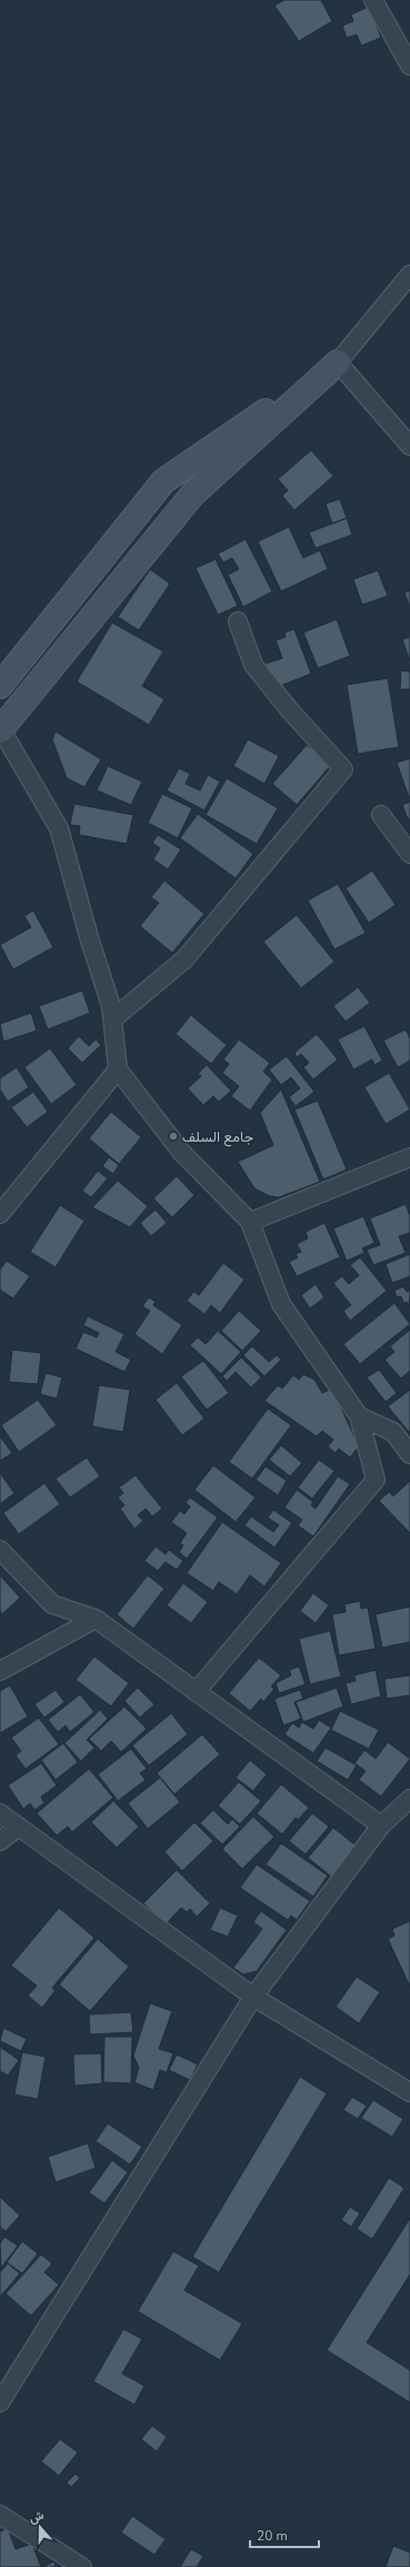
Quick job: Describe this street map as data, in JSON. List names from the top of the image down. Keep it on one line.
{"places":["جامع السلف"],"scale_bar":"20 m","north":"top"}
